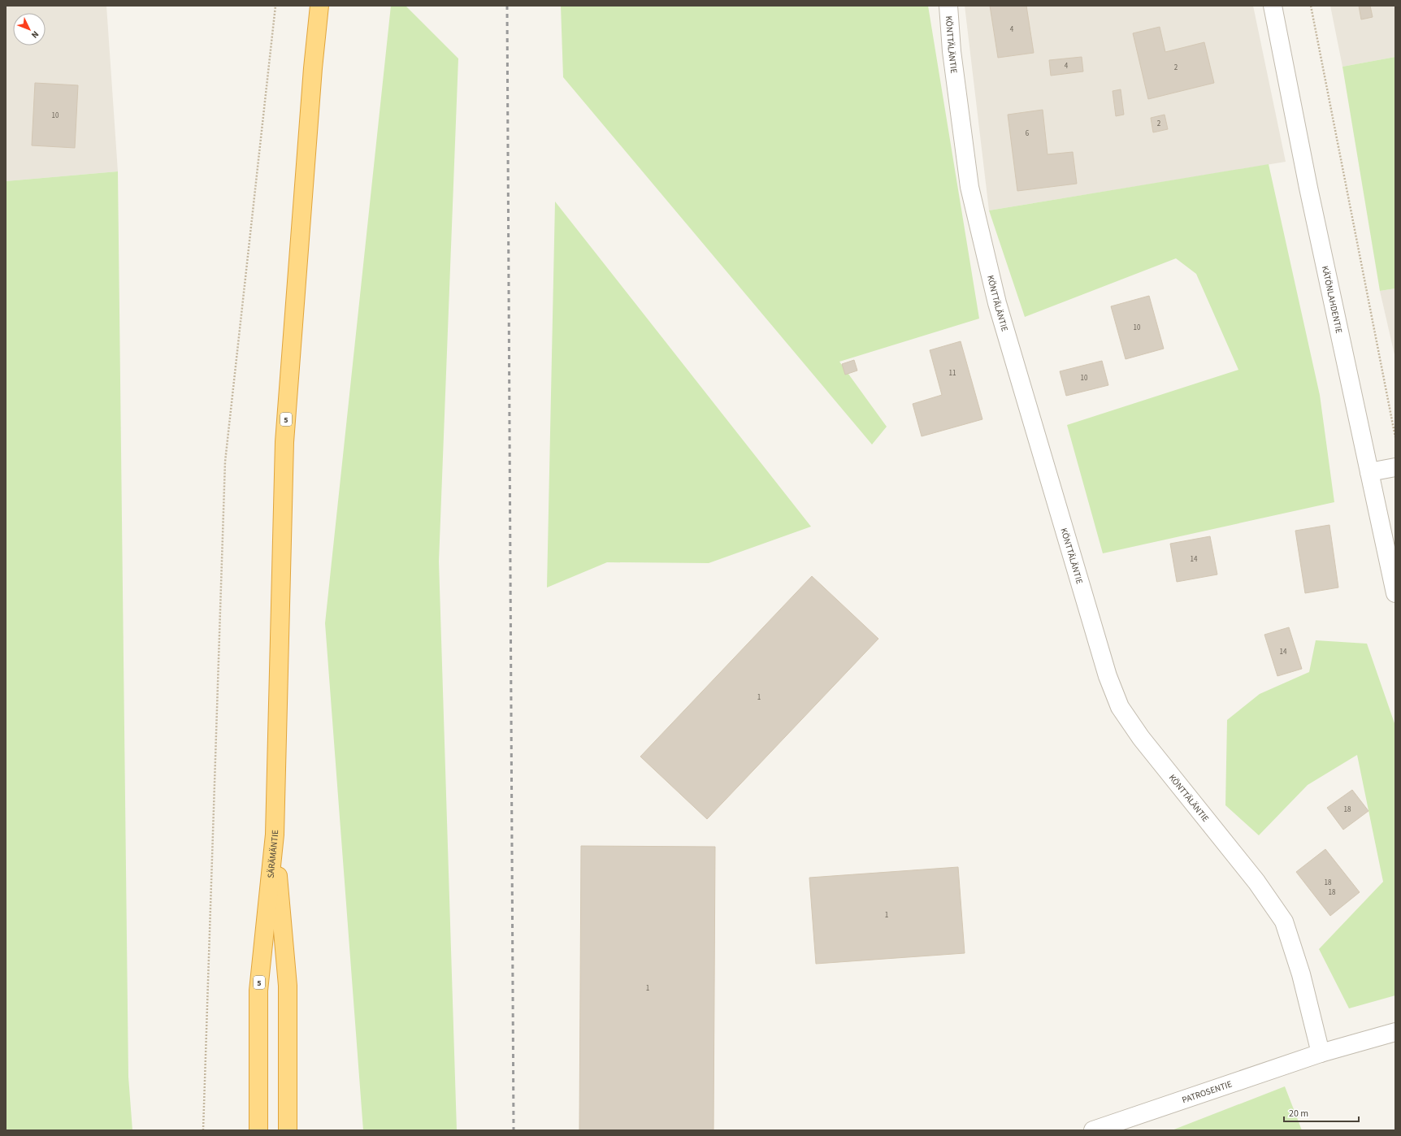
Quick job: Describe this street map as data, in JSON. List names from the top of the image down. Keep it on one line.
{"streets":{"highway":["5","SÄRÄMÄNTIE"],"street":["KÖNTTÄLÄNTIE","KÄTÖNLAHDENTIE","PATROSENTIE"]},"crossings":[["KÖNTTÄLÄNTIE","PATROSENTIE"],["5","SÄRÄMÄNTIE"]],"house_numbers":["4","4","2","10","2","6","10","11","10","14","14","1","18","18","18","1","1"],"scale_bar":"20 m","north":"bottom right"}
